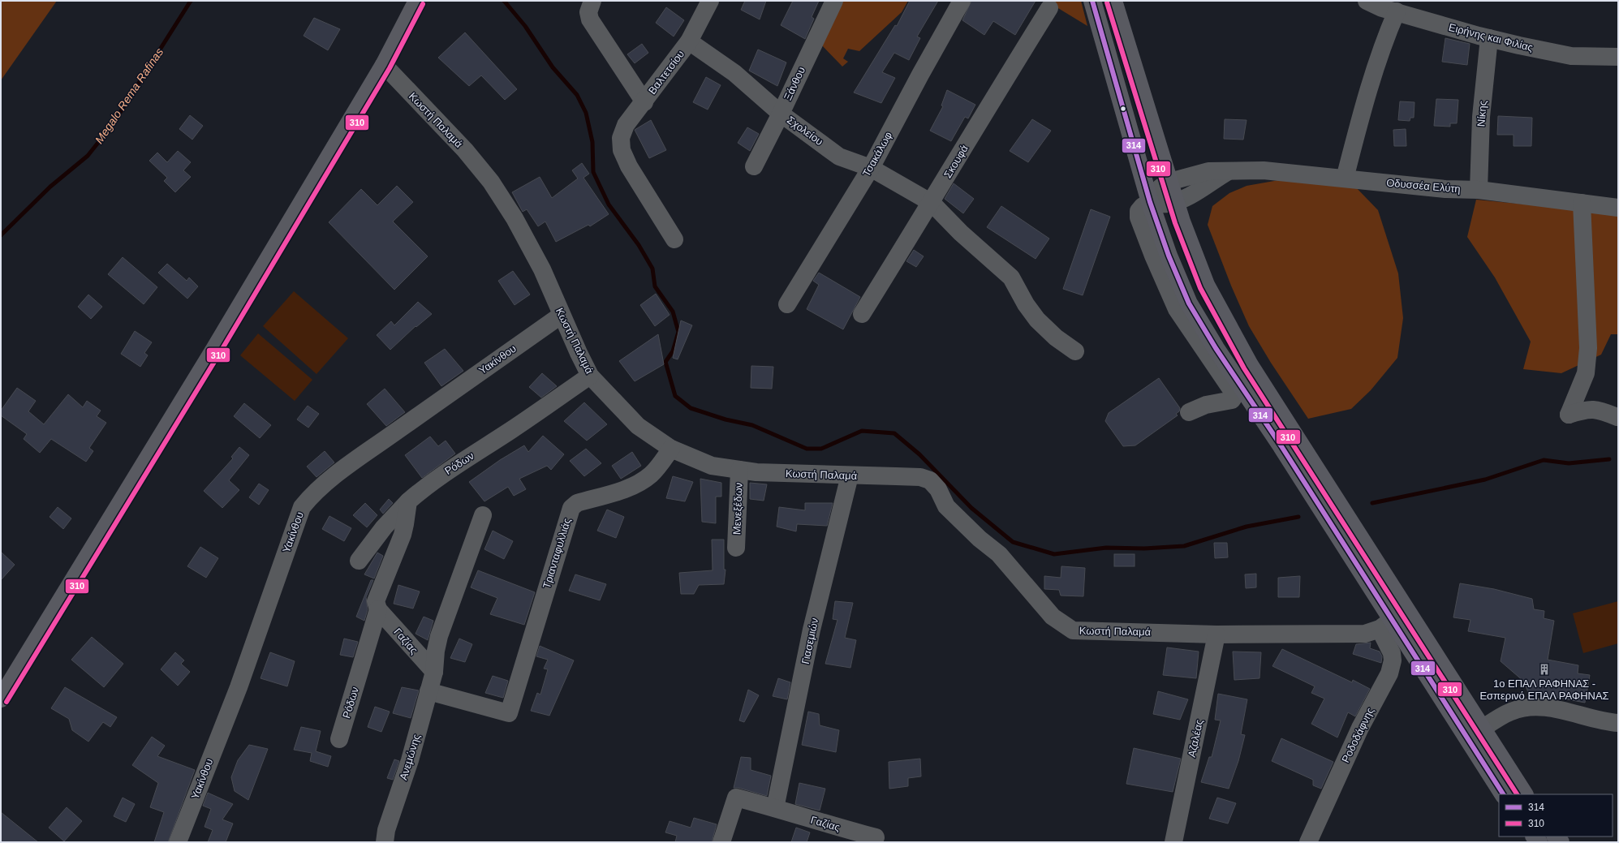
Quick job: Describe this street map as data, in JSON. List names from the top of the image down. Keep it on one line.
{"streets":{"street":["Ειρήνης και Φιλίας","Βαλτετσίου","Ξάνθου","Νίκης","Κωστή Παλαμά","Σχολείου","Τσακάλωφ","Σκουφά","Οδυσσέα Ελύτη","Υακίνθου","Ρόδων","Μενεξέδων","Τριανταφυλλιάς","Γαζίας","Γιασεμιών","Ροδοδάφνης","Αζαλέας","Ανεμώνης"]},"crossings":[["Ειρήνης και Φιλίας","Νίκης"],["Βαλτετσίου","Σχολείου"],["Ξάνθου","Σχολείου"],["Νίκης","Οδυσσέα Ελύτη"],["Κωστή Παλαμά","Υακίνθου"],["Κωστή Παλαμά","Ρόδων"],["Κωστή Παλαμά","Μενεξέδων"],["Κωστή Παλαμά","Τριανταφυλλιάς"],["Κωστή Παλαμά","Γιασεμιών"],["Κωστή Παλαμά","Ροδοδάφνης"],["Κωστή Παλαμά","Αζαλέας"],["Σχολείου","Τσακάλωφ"],["Σχολείου","Σκουφά"],["Ρόδων","Γαζίας"],["Τριανταφυλλιάς","Ανεμώνης"],["Γαζίας","Γιασεμιών"],["Γαζίας","Ανεμώνης"]],"water":["Megalo Rema Rafinas"],"places":{"building":["1ο ΕΠΑΛ ΡΑΦΗΝΑΣ - Εσπερινό ΕΠΑΛ ΡΑΦΗΝΑΣ"]},"lines":["transit line 314","transit line 310"],"legend":["314","310"]}
